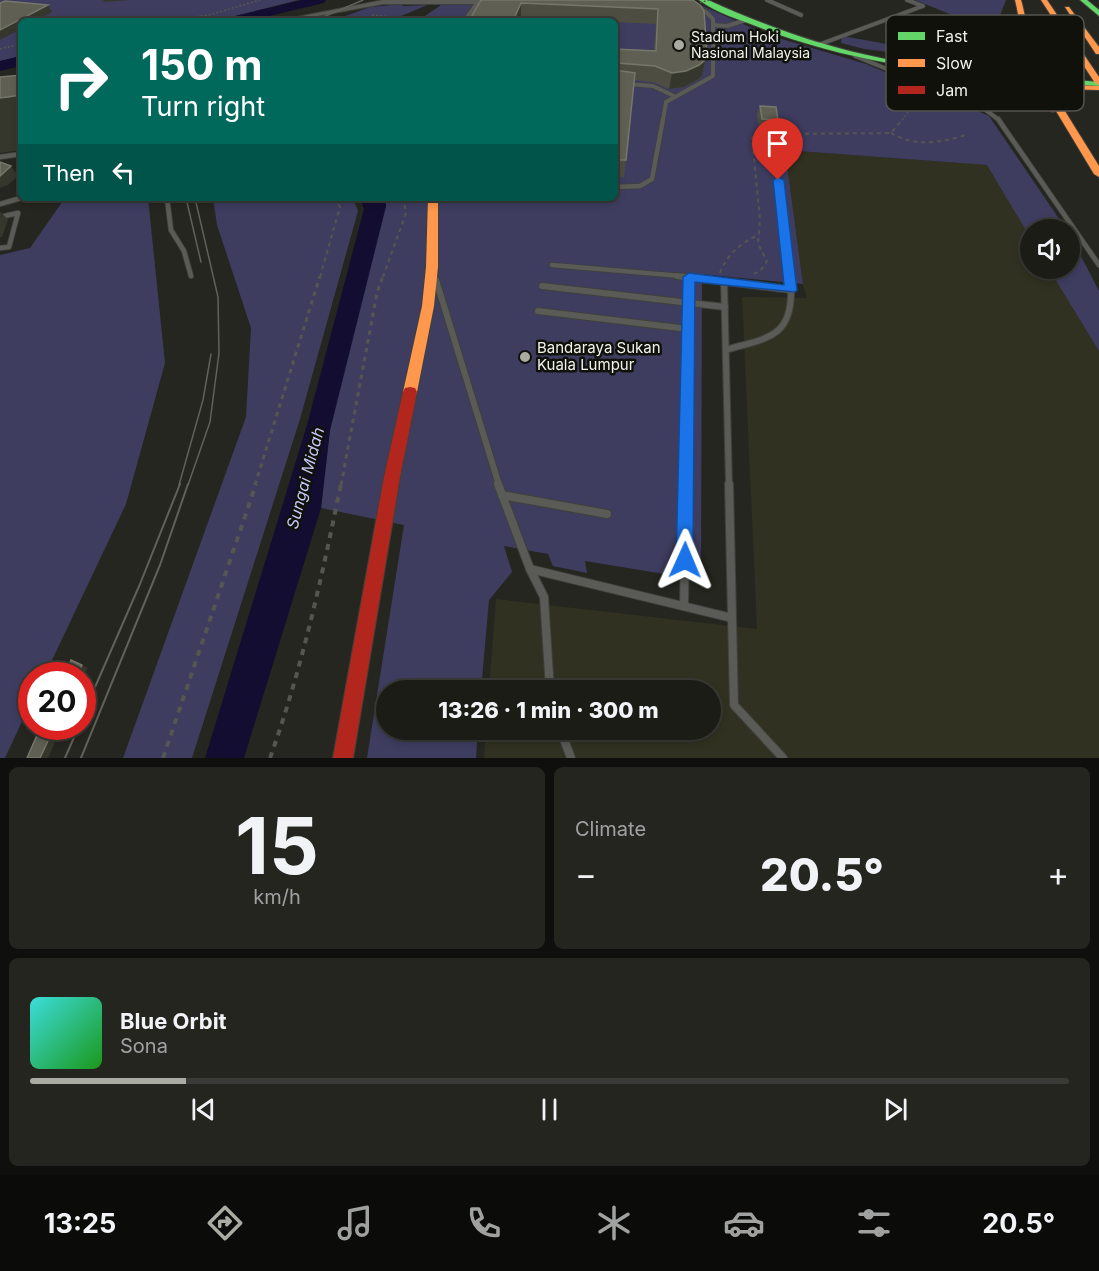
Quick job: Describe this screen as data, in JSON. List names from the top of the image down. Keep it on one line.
{"water":["Sungai Midah"],"places":["Stadium Hoki Nasional Malaysia","Bandaraya Sukan Kuala Lumpur"],"legend":["Fast","Slow","Jam"],"page":{"turn":["150 m","Turn right"],"then":"Then","limit":"20","trip":"13:26 · 1 min · 300 m","tile":[["15","km/h"],"Climate"],"heat":["−","20.5°","+"],"song":["Blue Orbit","Sona"],"tabs":["13:25","20.5°"]}}
